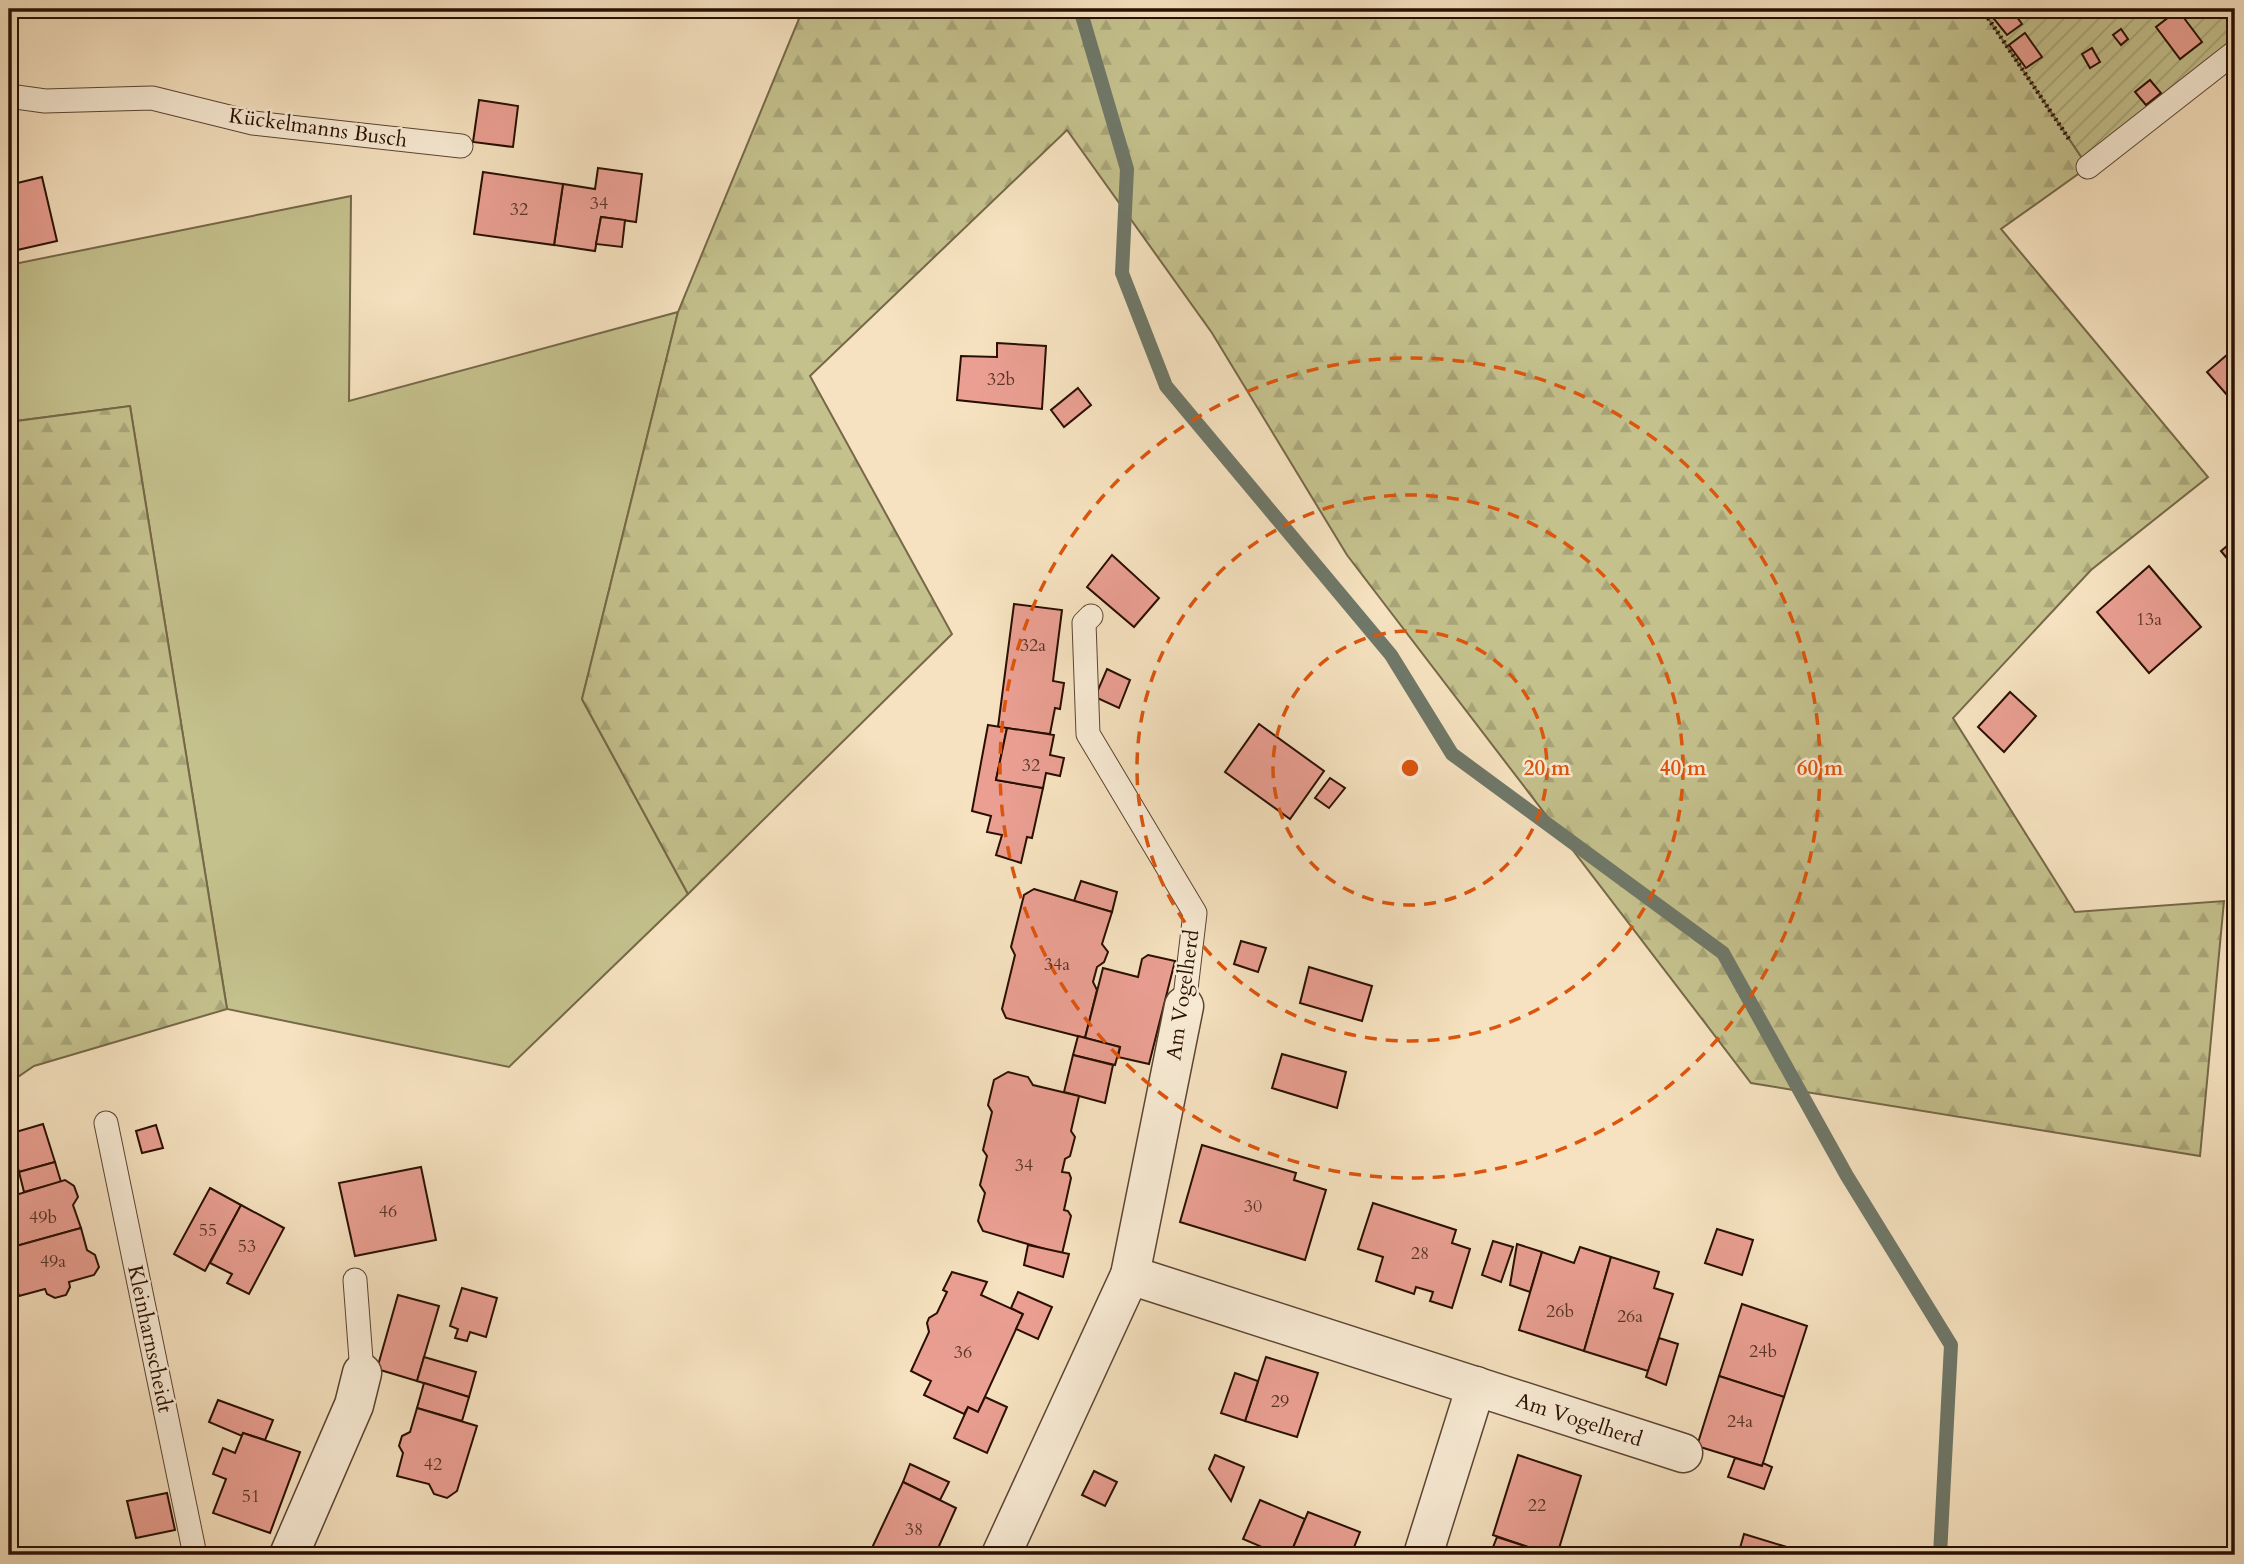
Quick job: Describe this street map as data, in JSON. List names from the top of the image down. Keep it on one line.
{"streets":{"street":["Am Vogelherd"],"lane":["Kückelmanns Busch","Kleinharnscheidt"]},"house_numbers":["34","32","32b","13a","32a","32","34a","34","30","46","49b","55","53","28","49a","26b","26a","24b","36","29","24a","42","51","22","38"],"rings":["20 m","40 m","60 m"]}
